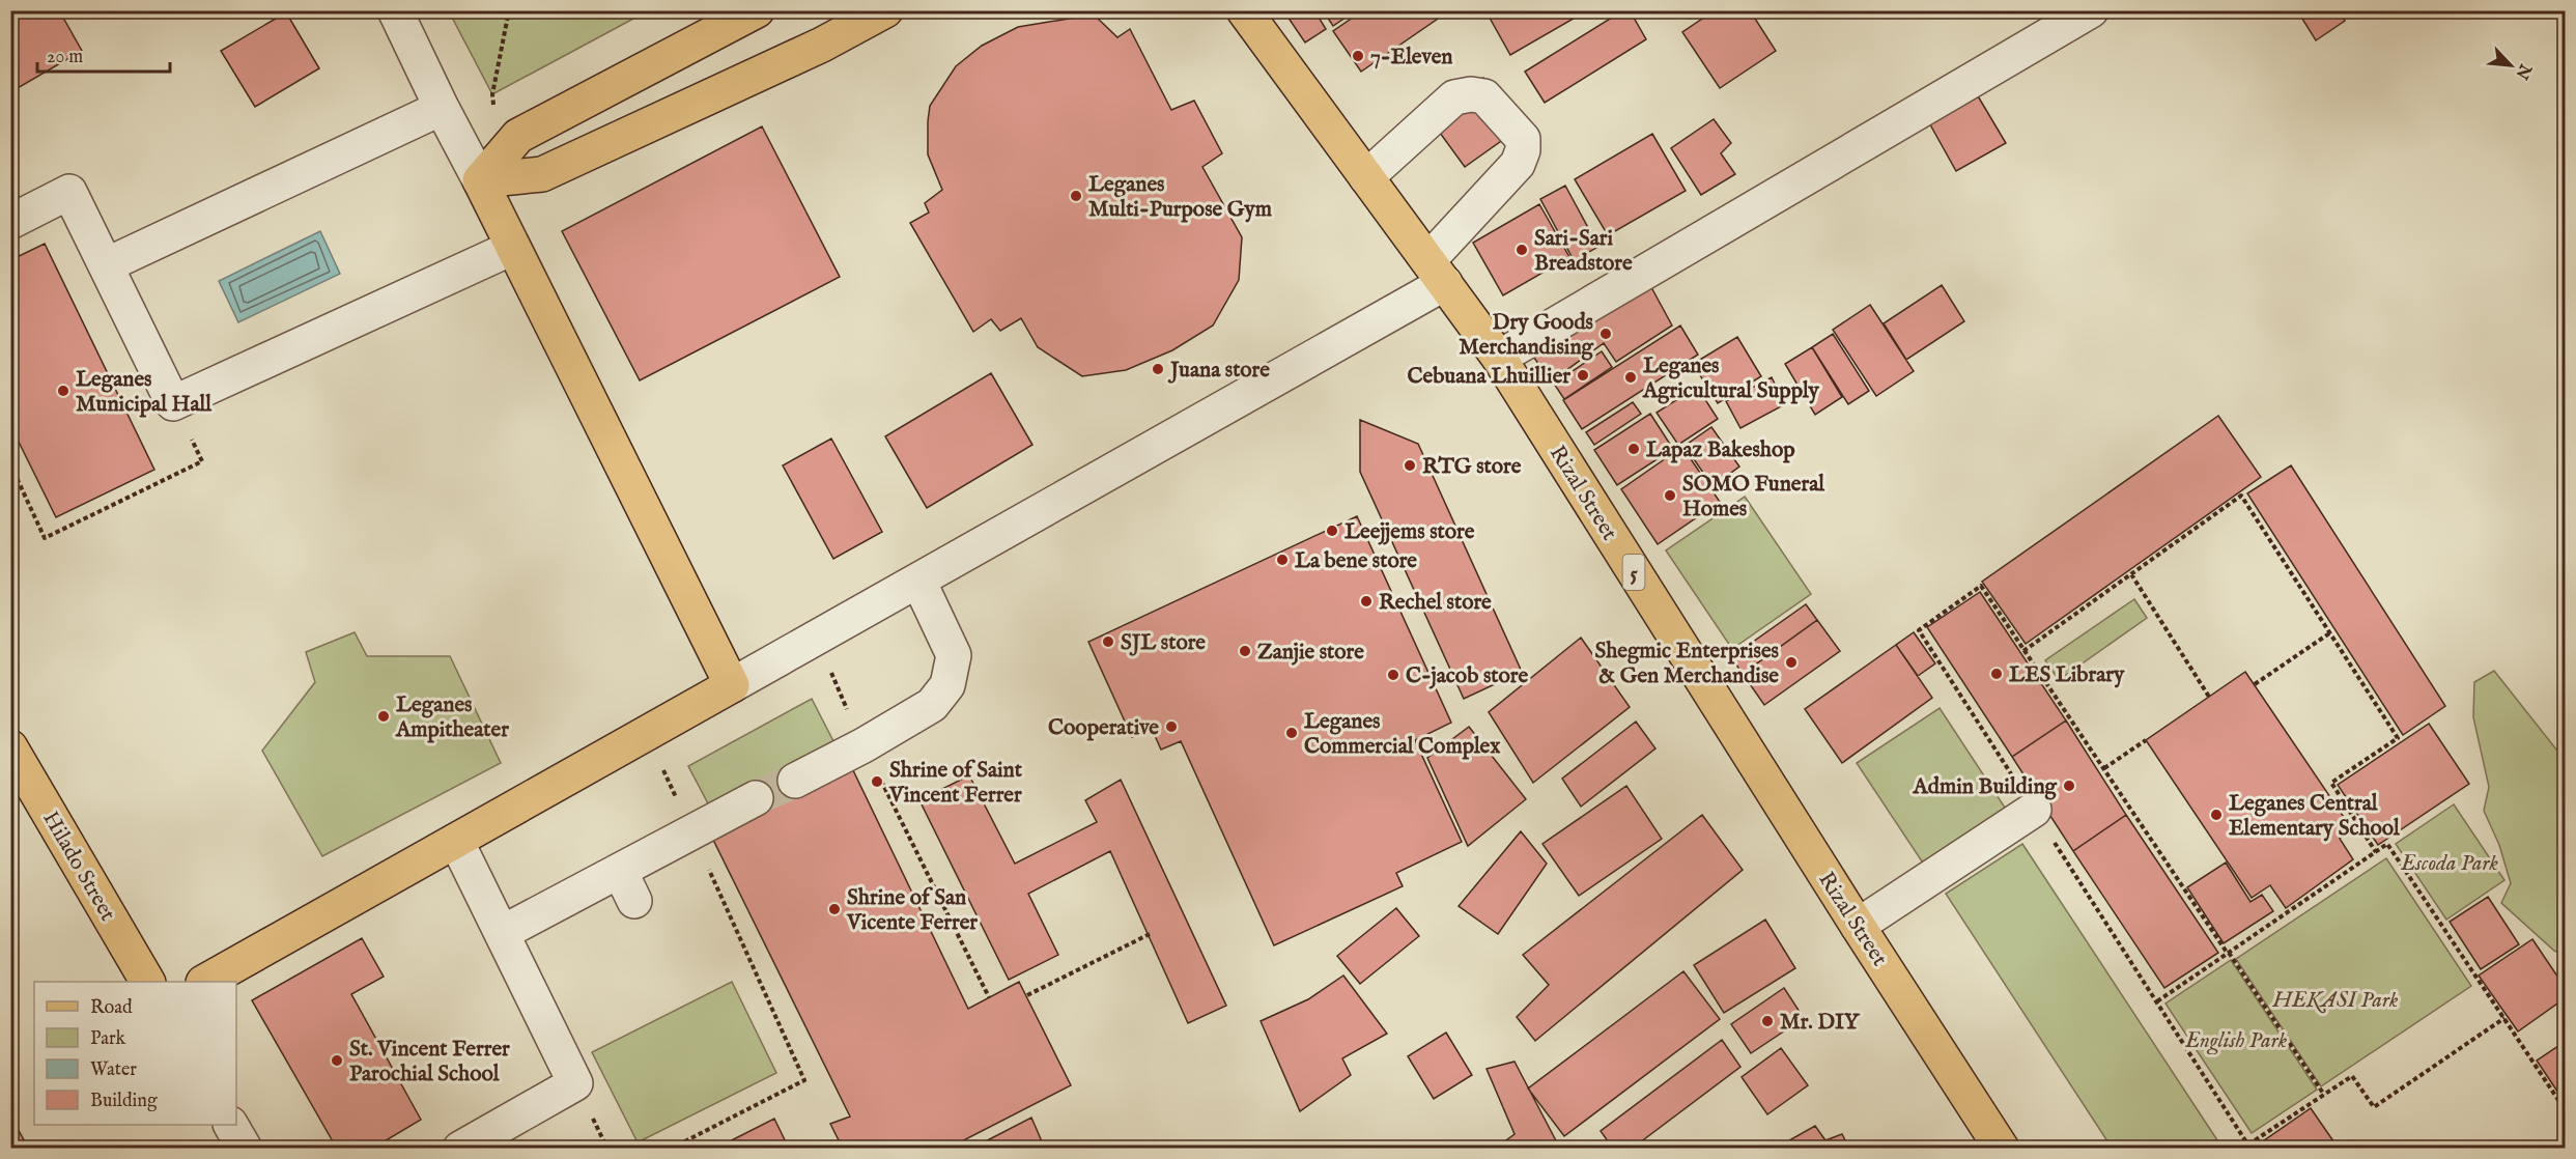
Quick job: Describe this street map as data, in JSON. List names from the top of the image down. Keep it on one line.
{"streets":{"main road":["Rizal Street","5","Hilado Street"]},"parks":["Escoda Park","HEKASI Park","English Park"],"places":["7-Eleven","Leganes Multi-Purpose Gym","Sari-Sari Breadstore","Dry Goods Merchandising","Juana store","Cebuana Lhuillier","Leganes Agricultural Supply","Leganes Municipal Hall","Lapaz Bakeshop","RTG store","SOMO Funeral Homes","Leejjems store","La bene store","Rechel store","SJL store","Zanjie store","Shegmic Enterprises & Gen Merchandise","LES Library","C-jacob store","Leganes Ampitheater","Cooperative","Leganes Commercial Complex","Shrine of Saint Vincent Ferrer","Admin Building","Leganes Central Elementary School","Shrine of San Vicente Ferrer","Mr. DIY","St. Vincent Ferrer Parochial School"],"legend":["Road","Park","Water","Building"],"scale_bar":"20 m","north":"bottom right"}
